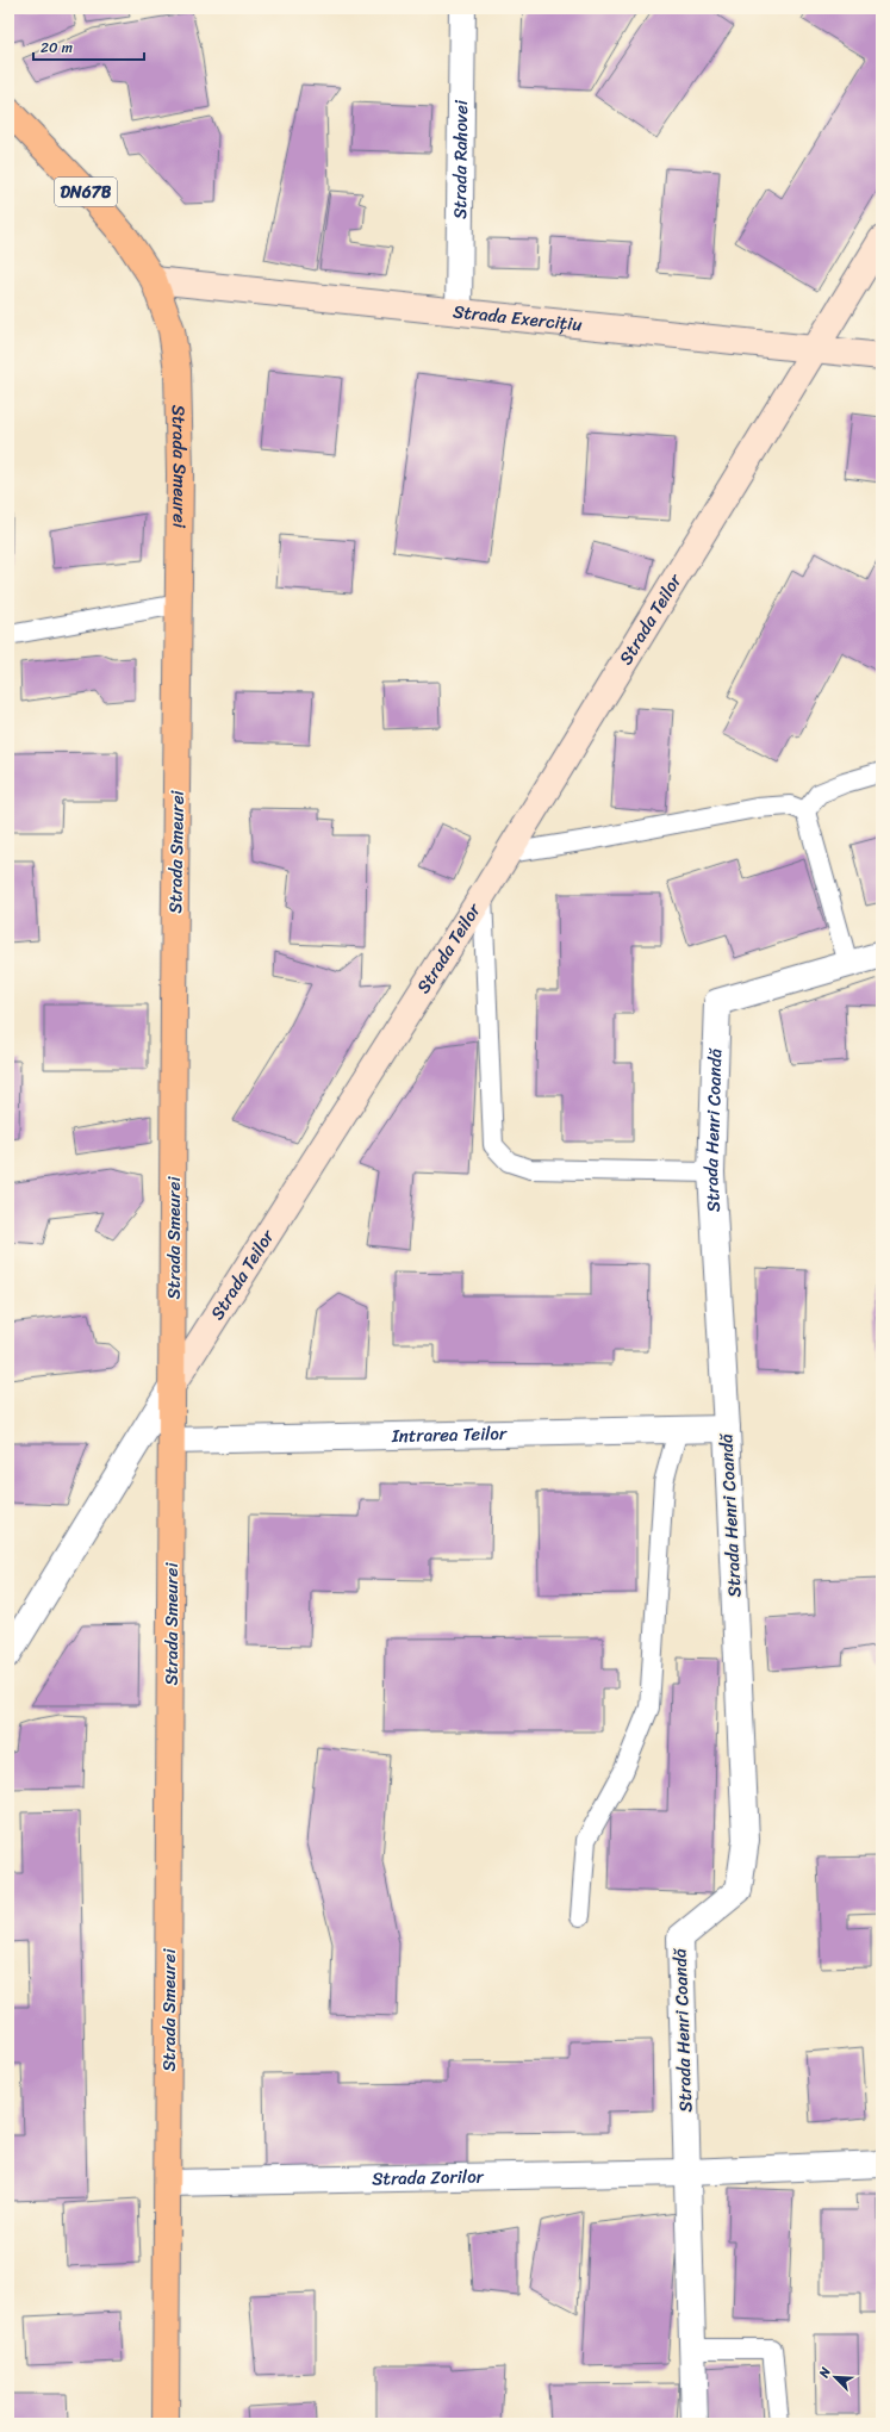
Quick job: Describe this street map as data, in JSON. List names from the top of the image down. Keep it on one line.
{"streets":{"main road":["DN67B","Strada Smeurei"],"street":["Strada Rahovei","Strada Exercițiu","Strada Teilor","Strada Henri Coandă","Intrarea Teilor","Strada Zorilor"]},"crossings":[["Strada Rahovei","Strada Exercițiu"],["Strada Exercițiu","Strada Smeurei"],["Strada Exercițiu","Strada Teilor"],["Strada Smeurei","Strada Teilor"],["Strada Smeurei","Intrarea Teilor"],["Strada Smeurei","Strada Zorilor"],["Strada Henri Coandă","Intrarea Teilor"],["Strada Henri Coandă","Strada Zorilor"]],"scale_bar":"20 m","north":"top left"}
